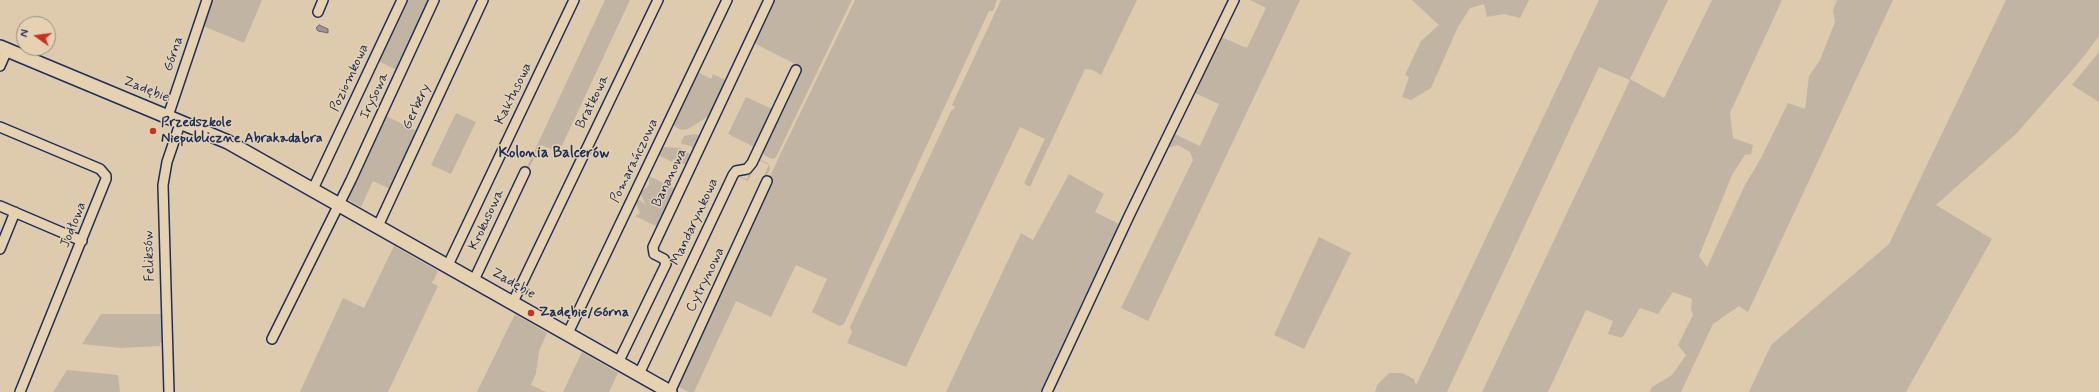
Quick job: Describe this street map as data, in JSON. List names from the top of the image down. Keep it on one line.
{"streets":{"street":["Górna","Poziomkowa","Zadębie","Kaktusowa","Irysowa","Bratkowa","Gerbery","Pomarańczowa","Bananowa","Krokusowa","Mandarynkowa","Jodłowa","Feliksów","Cytrynowa"]},"crossings":[["Górna","Zadębie"],["Poziomkowa","Zadębie"],["Zadębie","Kaktusowa"],["Zadębie","Irysowa"],["Zadębie","Bratkowa"],["Zadębie","Gerbery"],["Zadębie","Pomarańczowa"],["Zadębie","Bananowa"],["Zadębie","Krokusowa"],["Zadębie","Mandarynkowa"],["Zadębie","Feliksów"],["Zadębie","Cytrynowa"]],"districts":["Kolonia Balcerów"],"places":["Przedszkole Niepubliczne Abrakadabra","Zadębie/Górna"],"north":"left"}
